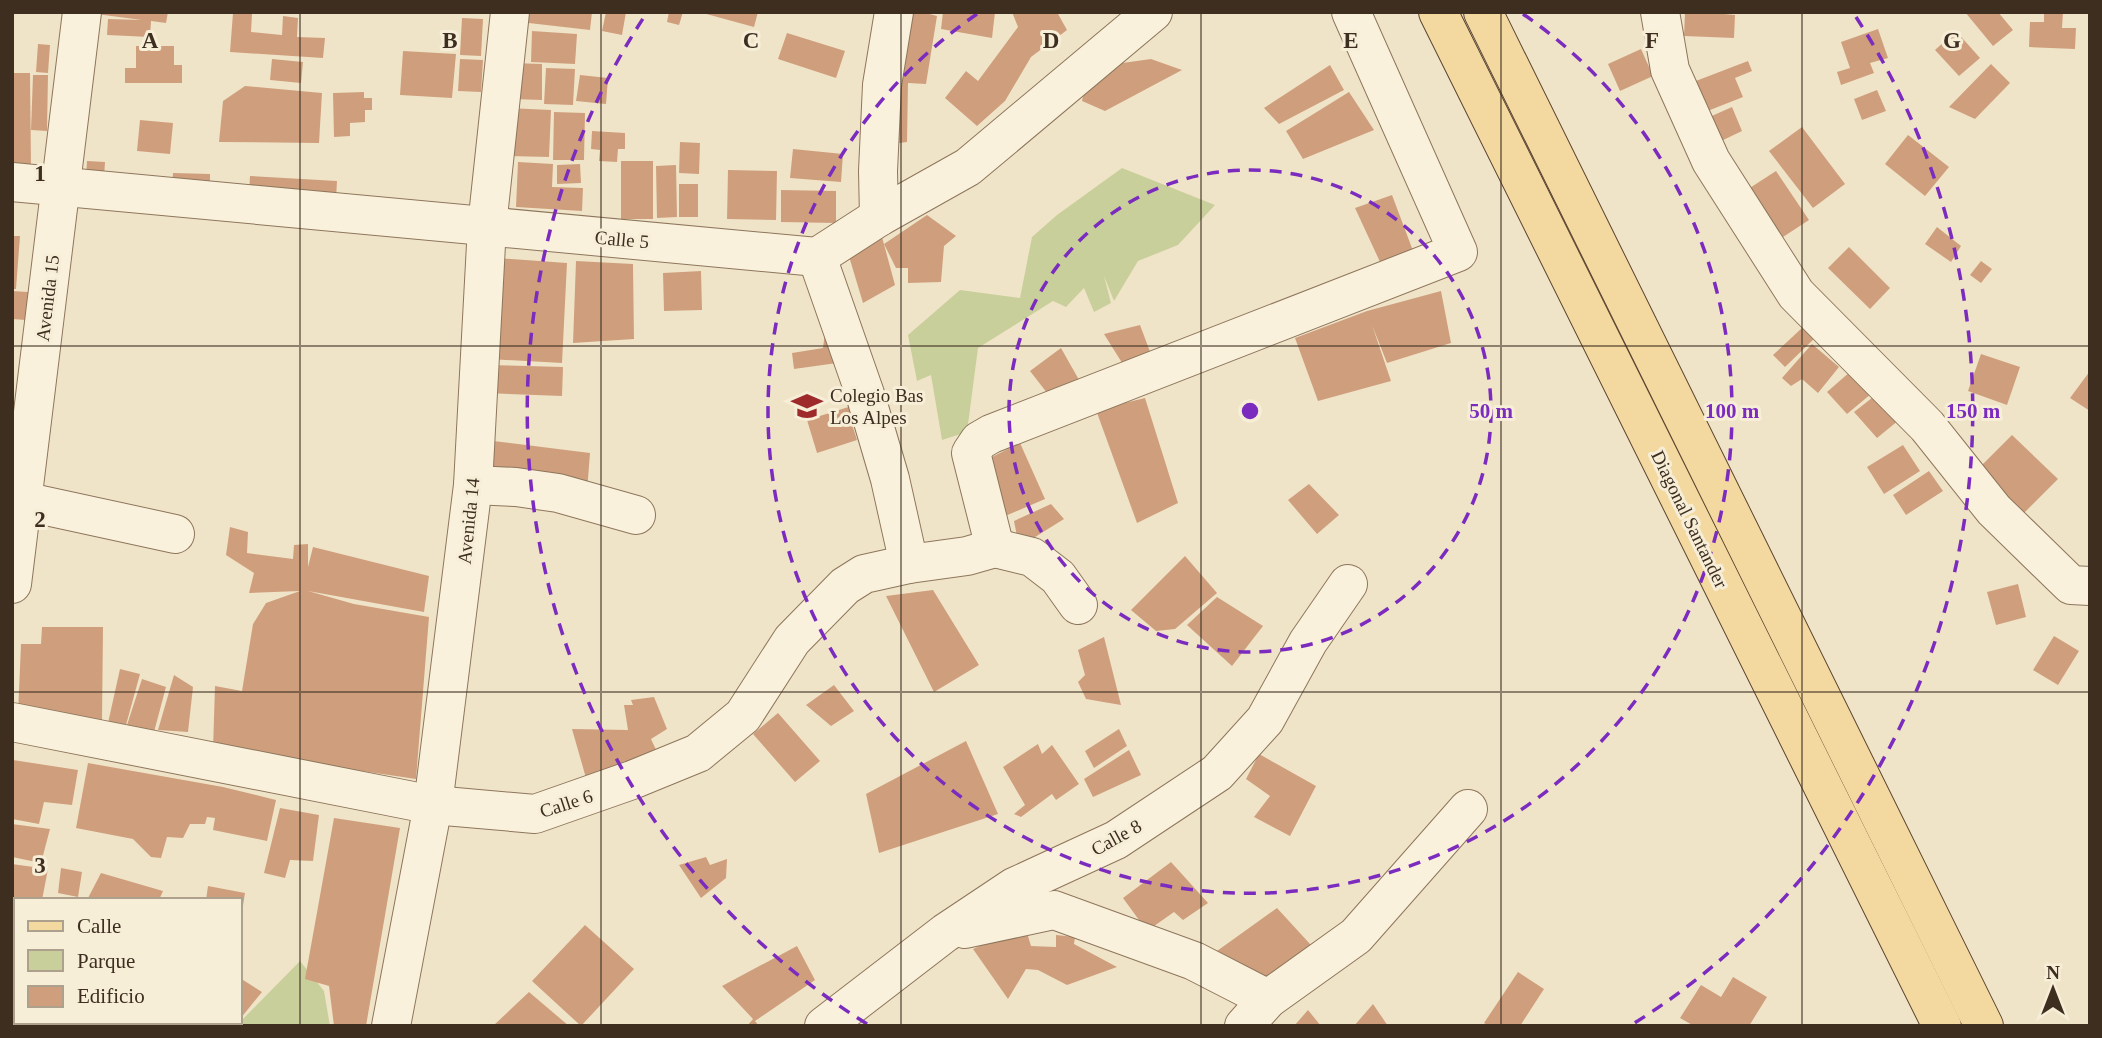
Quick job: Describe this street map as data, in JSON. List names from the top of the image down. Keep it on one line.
{"streets":{"main road":["Diagonal Santander"],"street":["Calle 5","Avenida 15","Avenida 14","Calle 6","Calle 8"]},"crossings":[["Calle 5","Avenida 15"],["Calle 5","Avenida 14"],["Avenida 14","Calle 6"]],"places":{"school or university":["Colegio Bas Los Alpes"]},"legend":["Calle","Parque","Edificio"],"north":"top","grid":{"columns":["A","B","C","D","E","F","G"],"rows":["1","2","3"]},"rings":["50 m","100 m","150 m"]}
